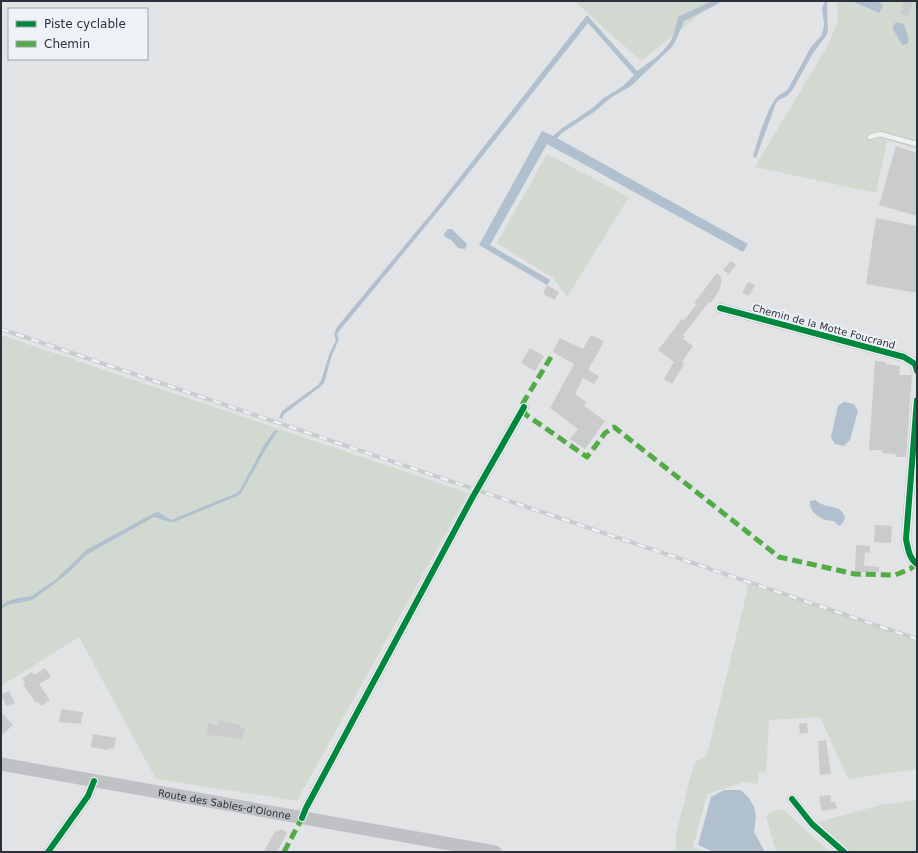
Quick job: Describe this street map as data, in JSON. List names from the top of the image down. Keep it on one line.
{"streets":{"main road":["Route des Sables-d'Olonne"],"street":["Chemin de la Motte Foucrand"]},"legend":["Piste cyclable","Chemin"]}
